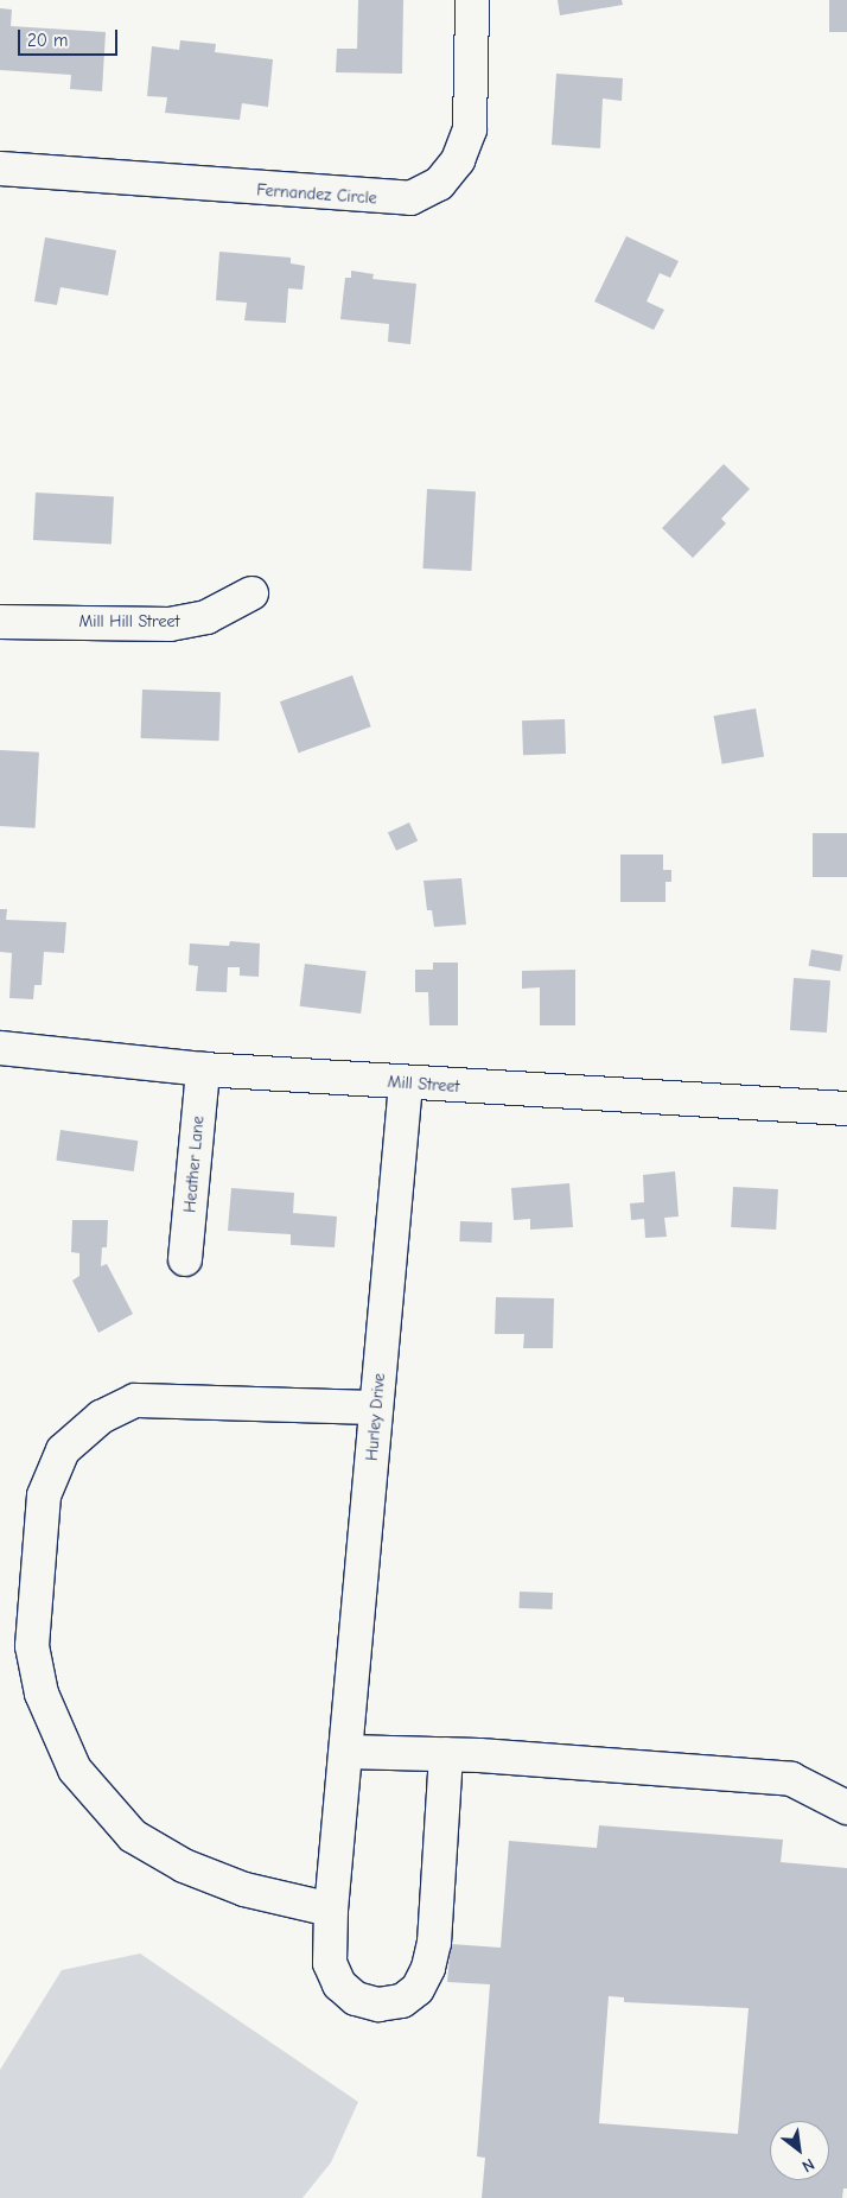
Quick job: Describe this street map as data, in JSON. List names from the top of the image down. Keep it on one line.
{"streets":{"street":["Fernandez Circle","Mill Hill Street","Mill Street","Heather Lane","Hurley Drive"]},"crossings":[["Mill Street","Heather Lane"],["Mill Street","Hurley Drive"]],"scale_bar":"20 m","north":"bottom right"}
